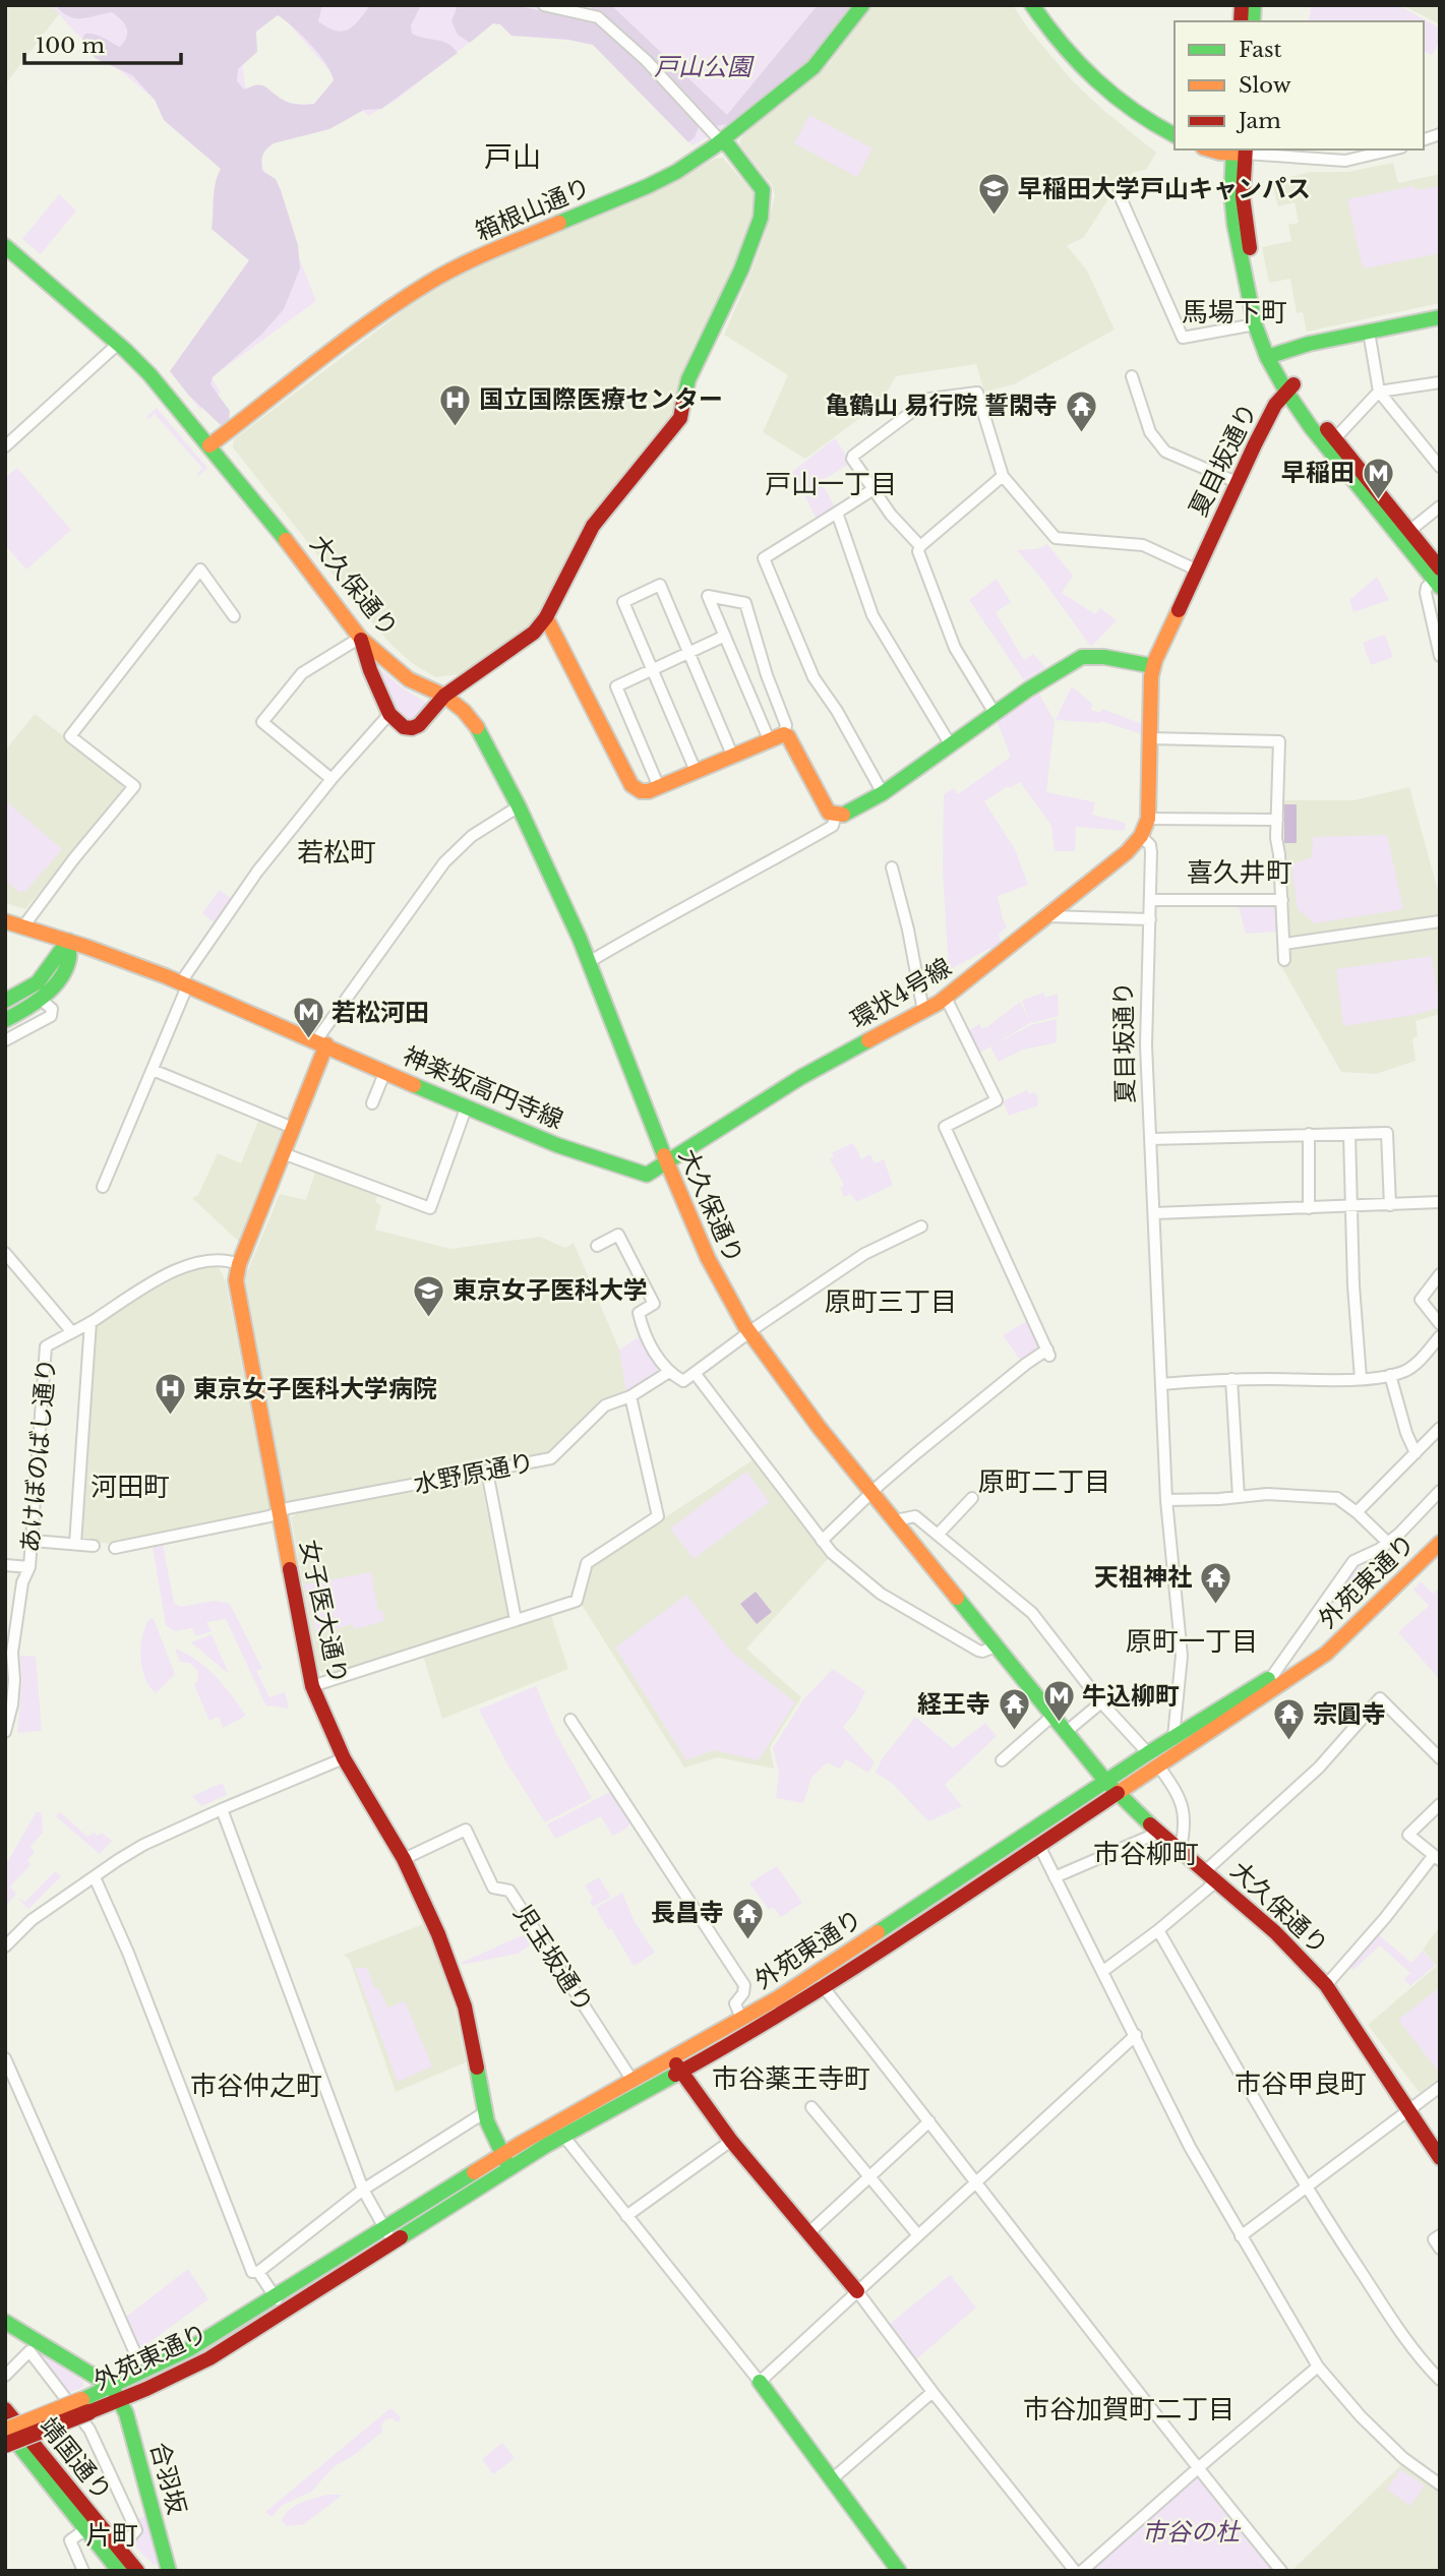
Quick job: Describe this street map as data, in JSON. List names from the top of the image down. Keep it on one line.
{"streets":{"main road":["箱根山通り","夏目坂通り","大久保通り","環状4号線","神楽坂高円寺線","外苑東通り","女子医大通り","靖国通り","合羽坂"],"street":["あけぼのばし通り","水野原通り","児玉坂通り"]},"crossings":[["箱根山通り","大久保通り"],["夏目坂通り","環状4号線"],["夏目坂通り","外苑東通り"],["大久保通り","環状4号線"],["大久保通り","神楽坂高円寺線"],["大久保通り","外苑東通り"],["環状4号線","神楽坂高円寺線"],["神楽坂高円寺線","女子医大通り"],["あけぼのばし通り","女子医大通り"],["水野原通り","女子医大通り"],["外苑東通り","女子医大通り"],["外苑東通り","児玉坂通り"],["外苑東通り","靖国通り"],["外苑東通り","合羽坂"],["女子医大通り","児玉坂通り"]],"districts":["戸山","馬場下町","戸山一丁目","若松町","喜久井町","原町三丁目","原町二丁目","河田町","原町一丁目","市谷柳町","市谷薬王寺町","市谷甲良町","市谷仲之町","市谷加賀町二丁目","片町"],"parks":["戸山公園","市谷の杜"],"places":{"school or university":["早稲田大学戸山キャンパス","東京女子医科大学"],"hospital":["国立国際医療センター","東京女子医科大学病院"],"temple":["亀鶴山 易行院 誓閑寺","天祖神社","経王寺","宗圓寺","長昌寺"],"metro station":["早稲田","若松河田","牛込柳町"]},"legend":["Fast","Slow","Jam"],"scale_bar":"100 m"}
